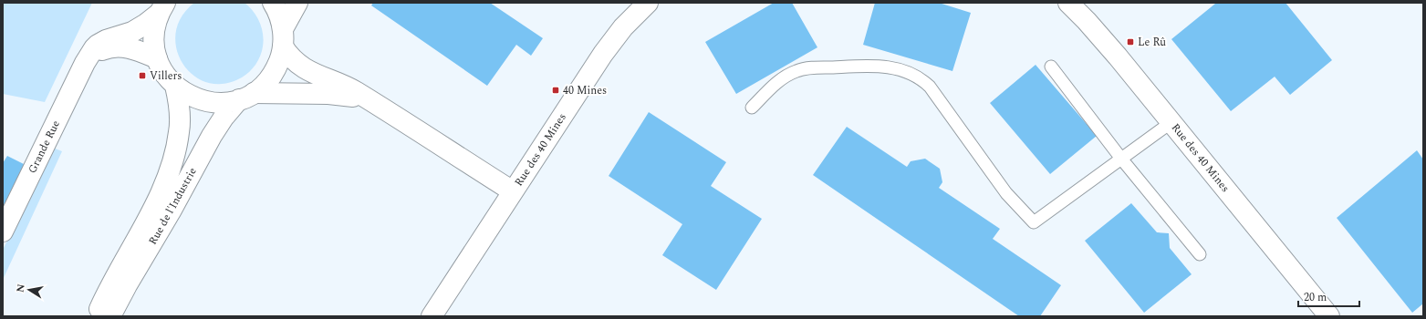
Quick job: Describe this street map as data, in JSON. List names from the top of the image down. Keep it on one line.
{"streets":{"street":["Grande Rue","Rue des 40 Mines","Rue de l'Industrie"]},"crossings":[["Grande Rue","Rue des 40 Mines"],["Grande Rue","Rue de l'Industrie"],["Rue des 40 Mines","Rue de l'Industrie"]],"places":{"transit":["Le Rû","Villers","40 Mines"]},"scale_bar":"20 m","north":"left"}
